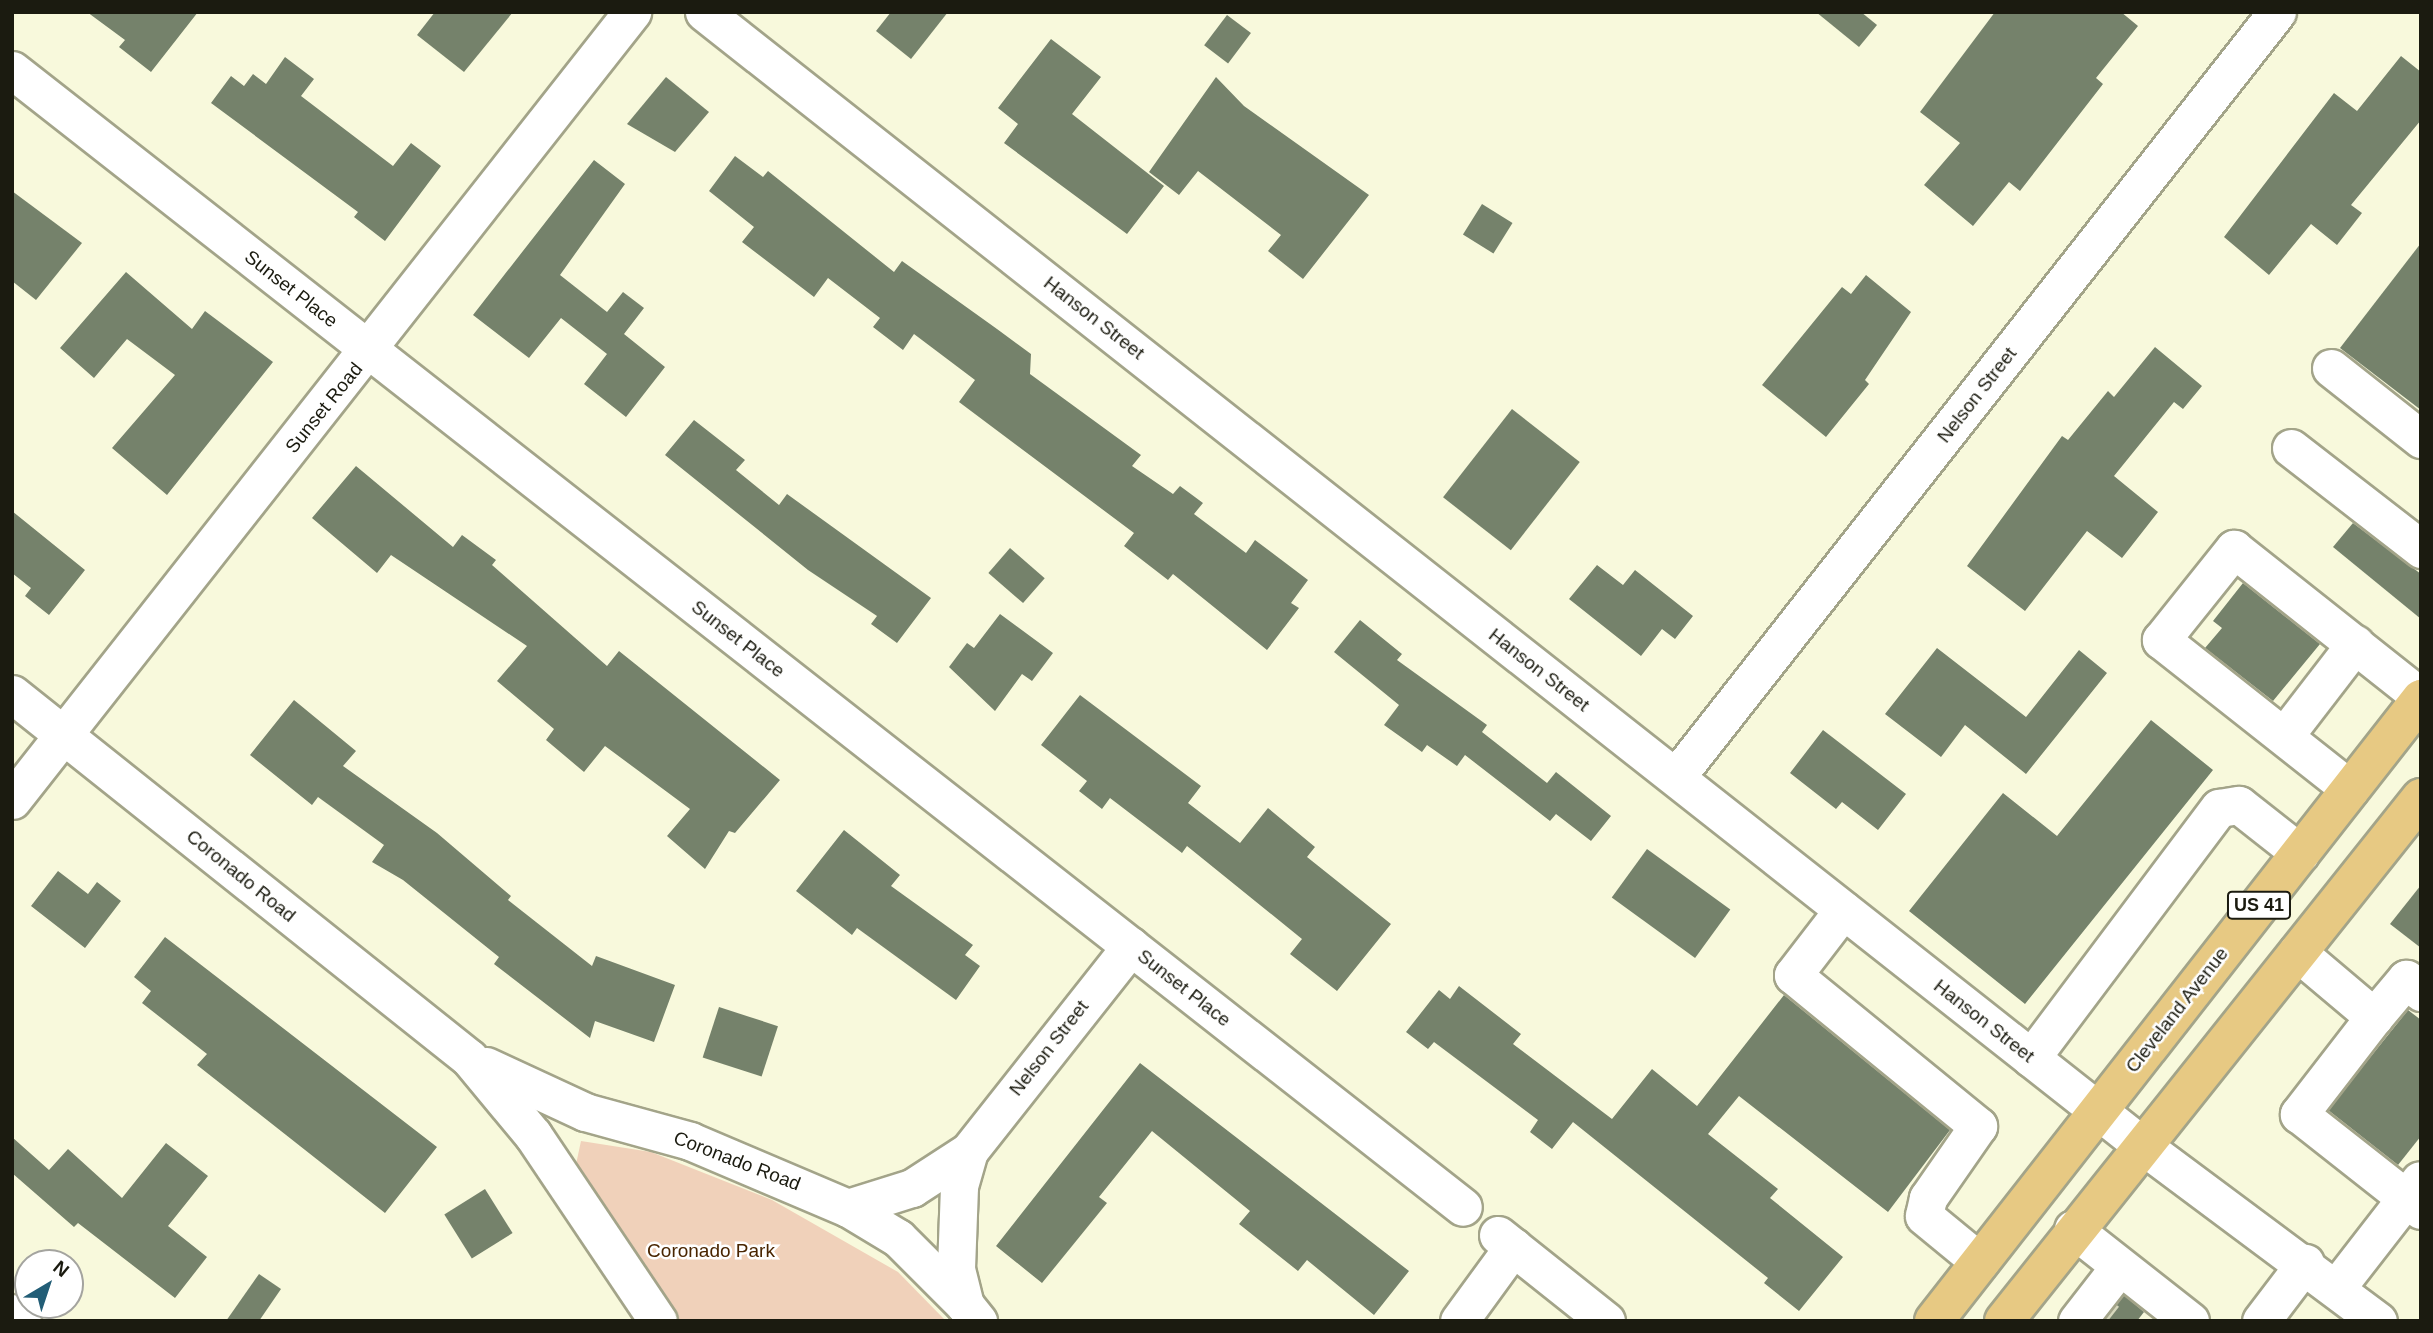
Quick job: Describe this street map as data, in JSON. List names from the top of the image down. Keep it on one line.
{"streets":{"main road":["US 41","Cleveland Avenue"],"street":["Sunset Place","Hanson Street","Nelson Street","Sunset Road","Coronado Road"]},"crossings":[["Sunset Place","Nelson Street"],["Sunset Place","Sunset Road"],["Hanson Street","Nelson Street"],["Hanson Street","US 41"],["Hanson Street","Cleveland Avenue"],["Nelson Street","Coronado Road"],["Sunset Road","Coronado Road"]],"parks":["Coronado Park"],"north":"top right"}
